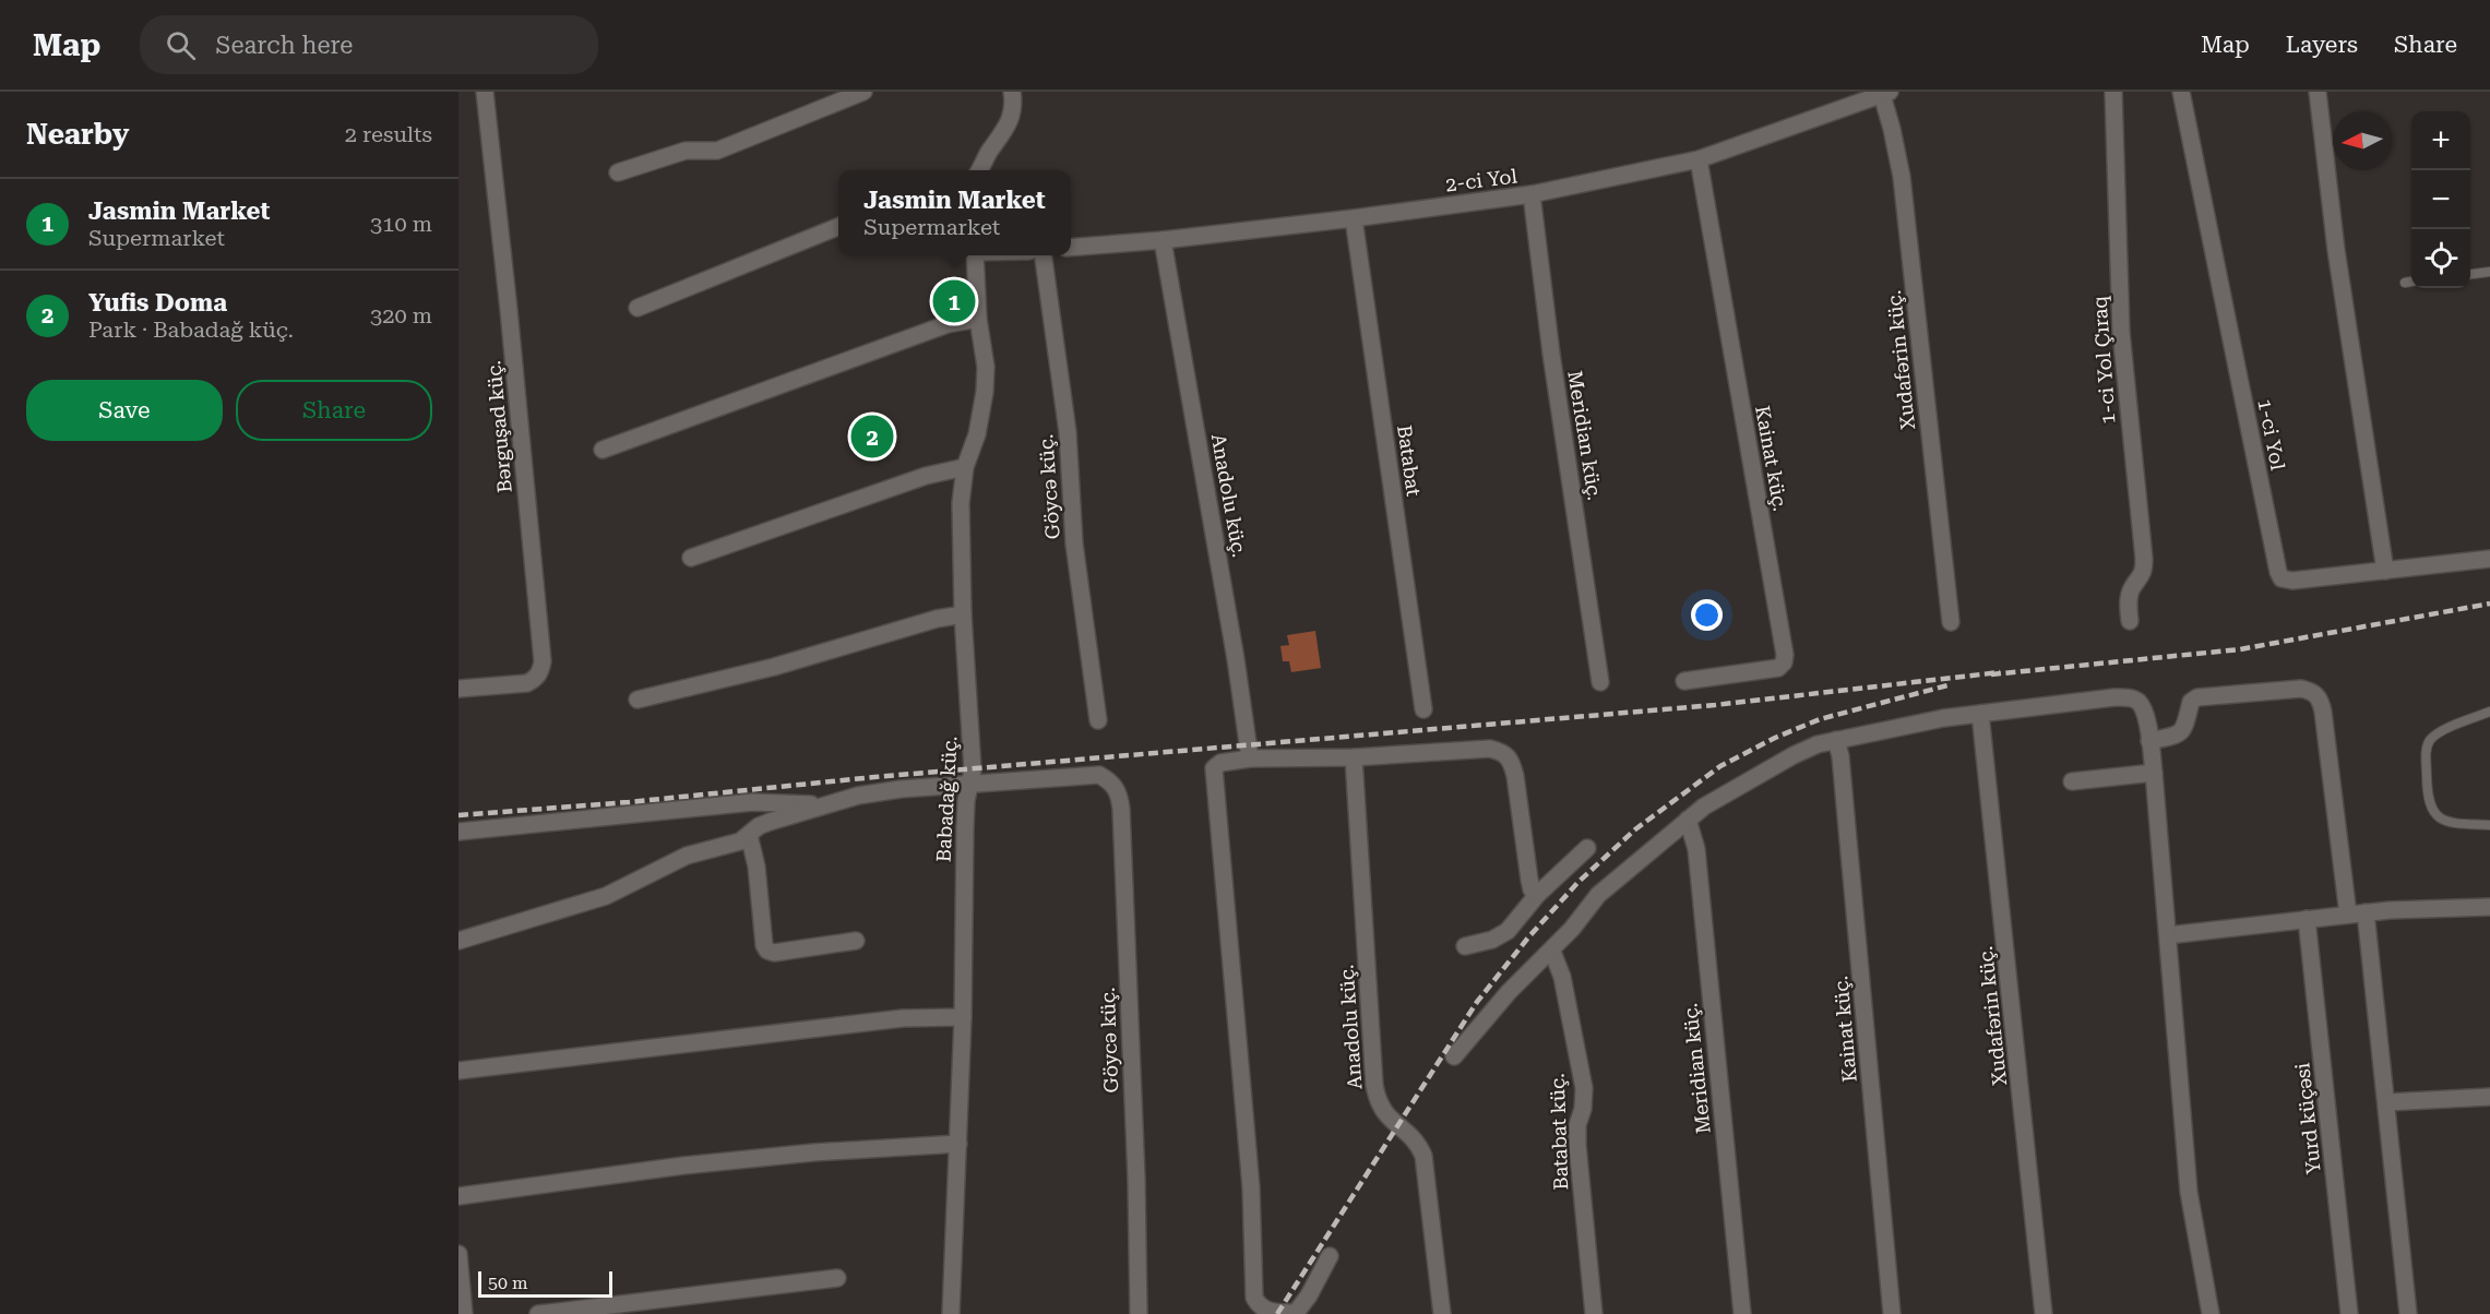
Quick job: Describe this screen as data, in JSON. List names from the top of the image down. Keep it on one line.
{"streets":{"street":["2-ci Yol","Xudafərin küç.","1-ci Yol Çıraq","Bərguşad küç.","1-ci Yol","Meridian küç.","Kainat küç.","Batabat","Göycə küç.","Anadolu küç.","Babadağ küç.","Yurd küçəsi","Batabat küç."]},"crossings":[["2-ci Yol","Xudafərin küç."],["2-ci Yol","Meridian küç."],["2-ci Yol","Kainat küç."],["2-ci Yol","Batabat"],["2-ci Yol","Anadolu küç."],["Göycə küç.","Babadağ küç."]],"scale_bar":"50 m","north":"left","page":{"header":"Map","search":"Search here","nav":["Map","Layers","Share"],"heading":["Nearby","2 results"],"map_buttons":["+","−"],"popup":["Jasmin Market","Supermarket"],"list":[{"mark":"1","name":"Jasmin Market","note":"Supermarket","value":"310 m"},{"mark":"2","name":"Yufis Doma","note":"Park · Babadağ küç.","value":"320 m"}],"pins":["1","2"],"buttons":["Save","Share"],"scale":"50 m"}}
